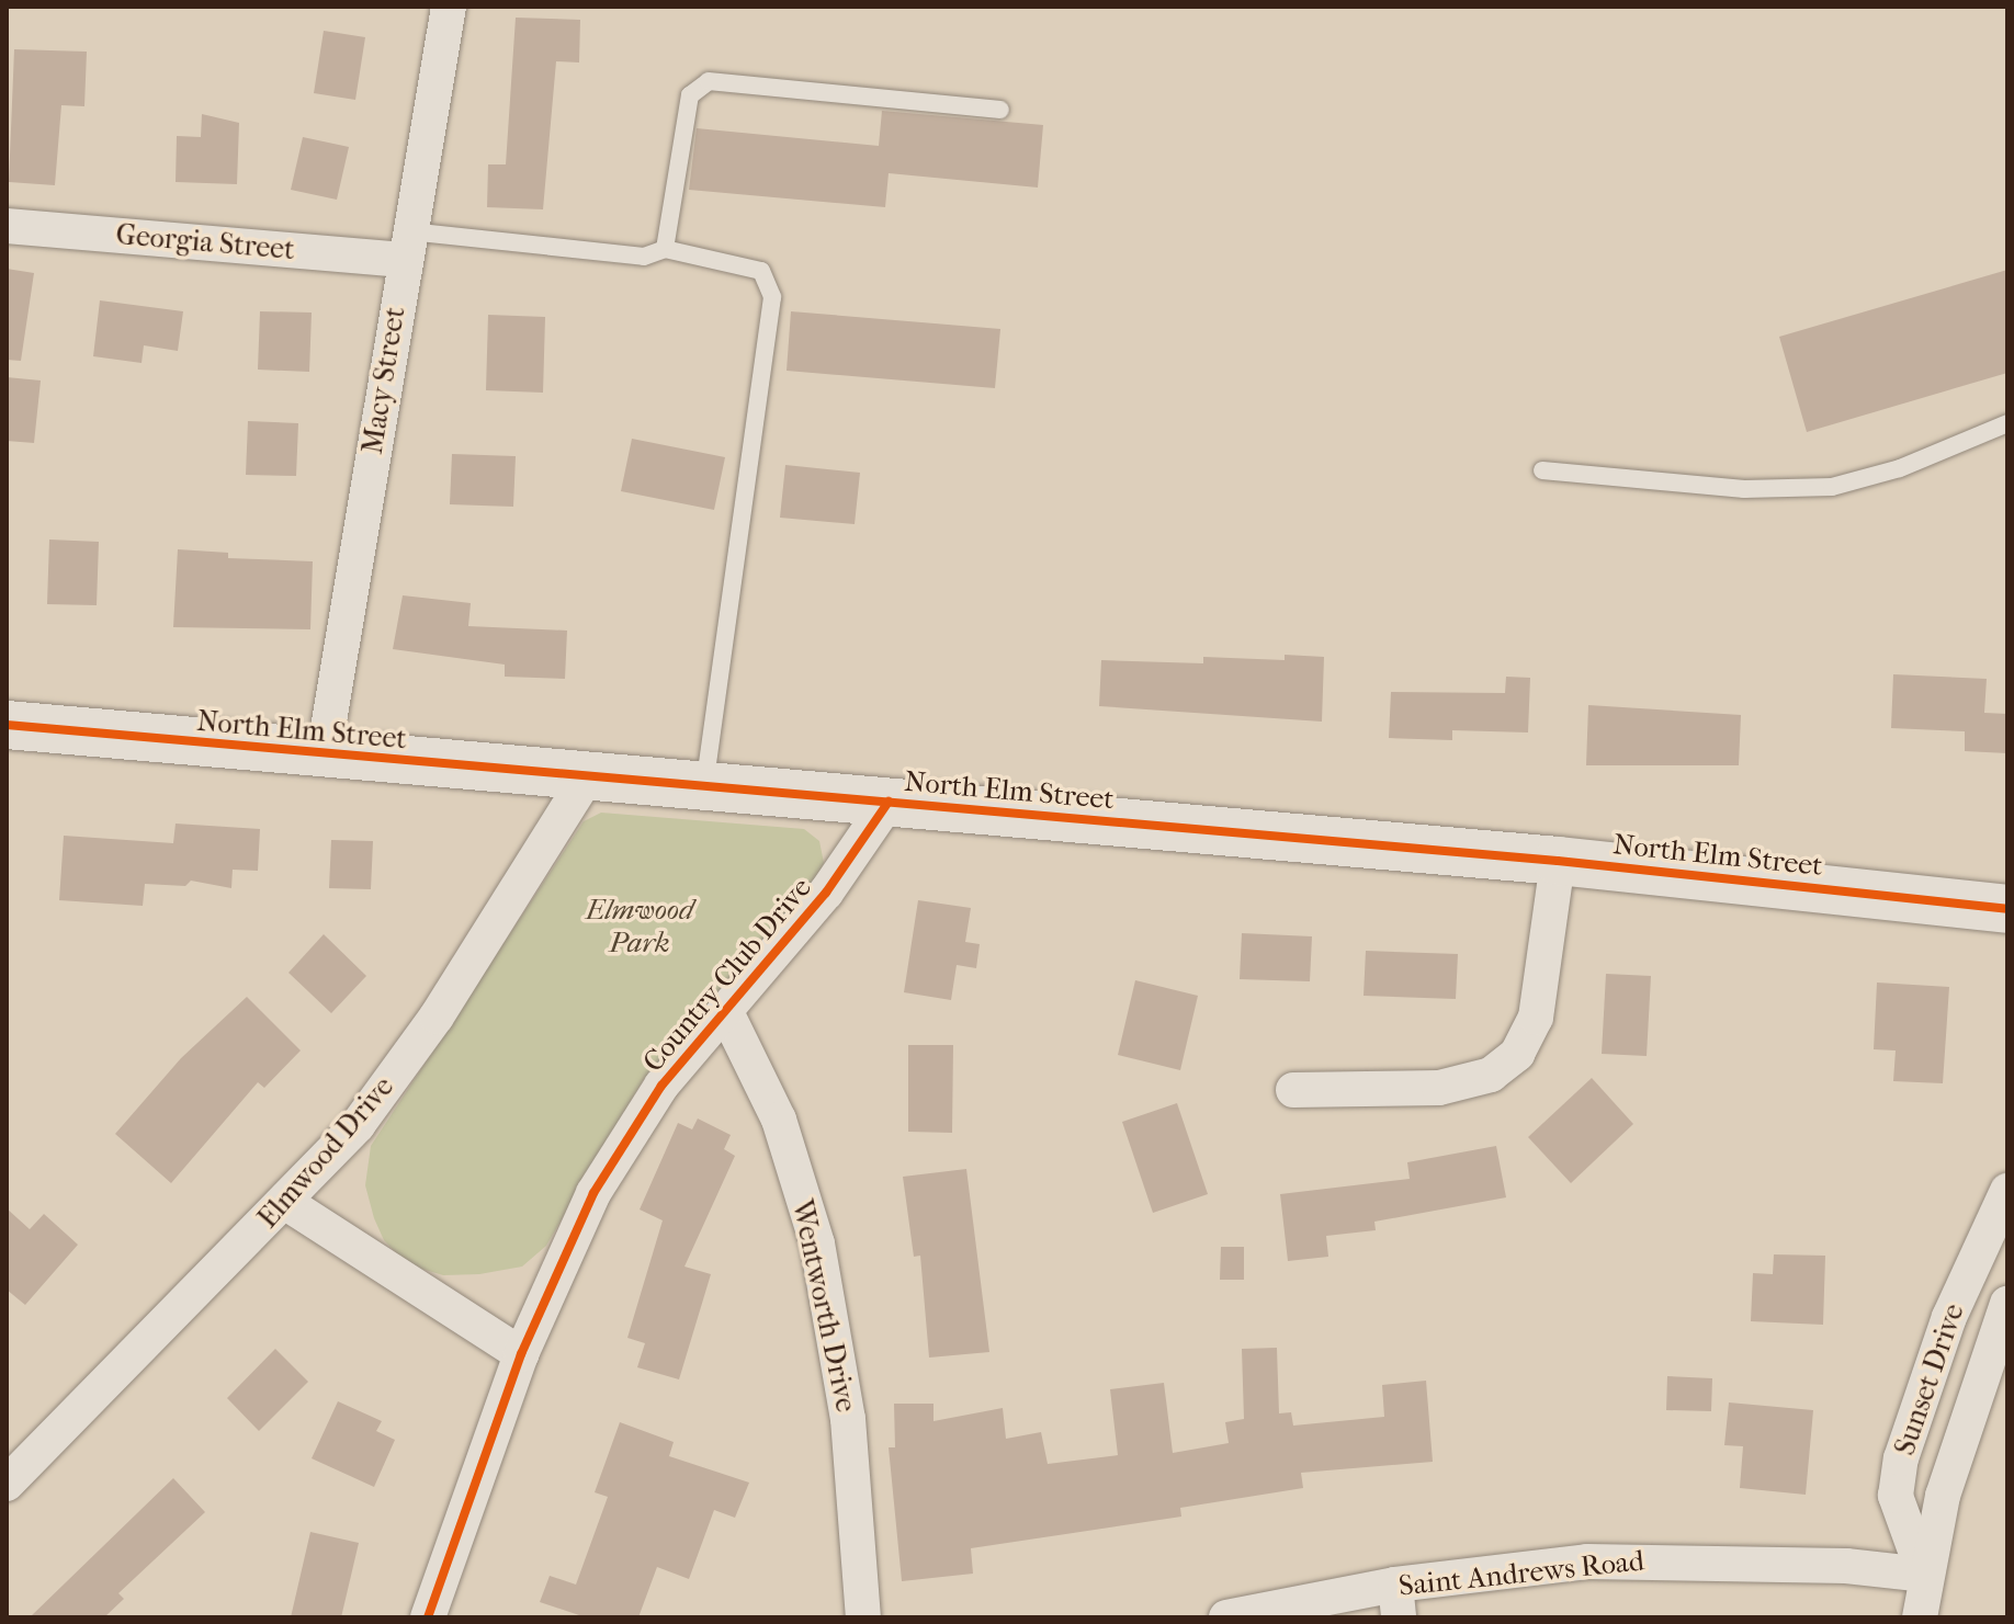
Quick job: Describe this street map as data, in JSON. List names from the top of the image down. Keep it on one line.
{"streets":{"main road":["North Elm Street"],"street":["Georgia Street","Macy Street","Country Club Drive","Elmwood Drive","Wentworth Drive","Sunset Drive","Saint Andrews Road"]},"crossings":[["Georgia Street","Macy Street"],["Macy Street","North Elm Street"],["North Elm Street","Country Club Drive"],["North Elm Street","Elmwood Drive"],["Country Club Drive","Wentworth Drive"],["Sunset Drive","Saint Andrews Road"]],"parks":["Elmwood Park"]}
